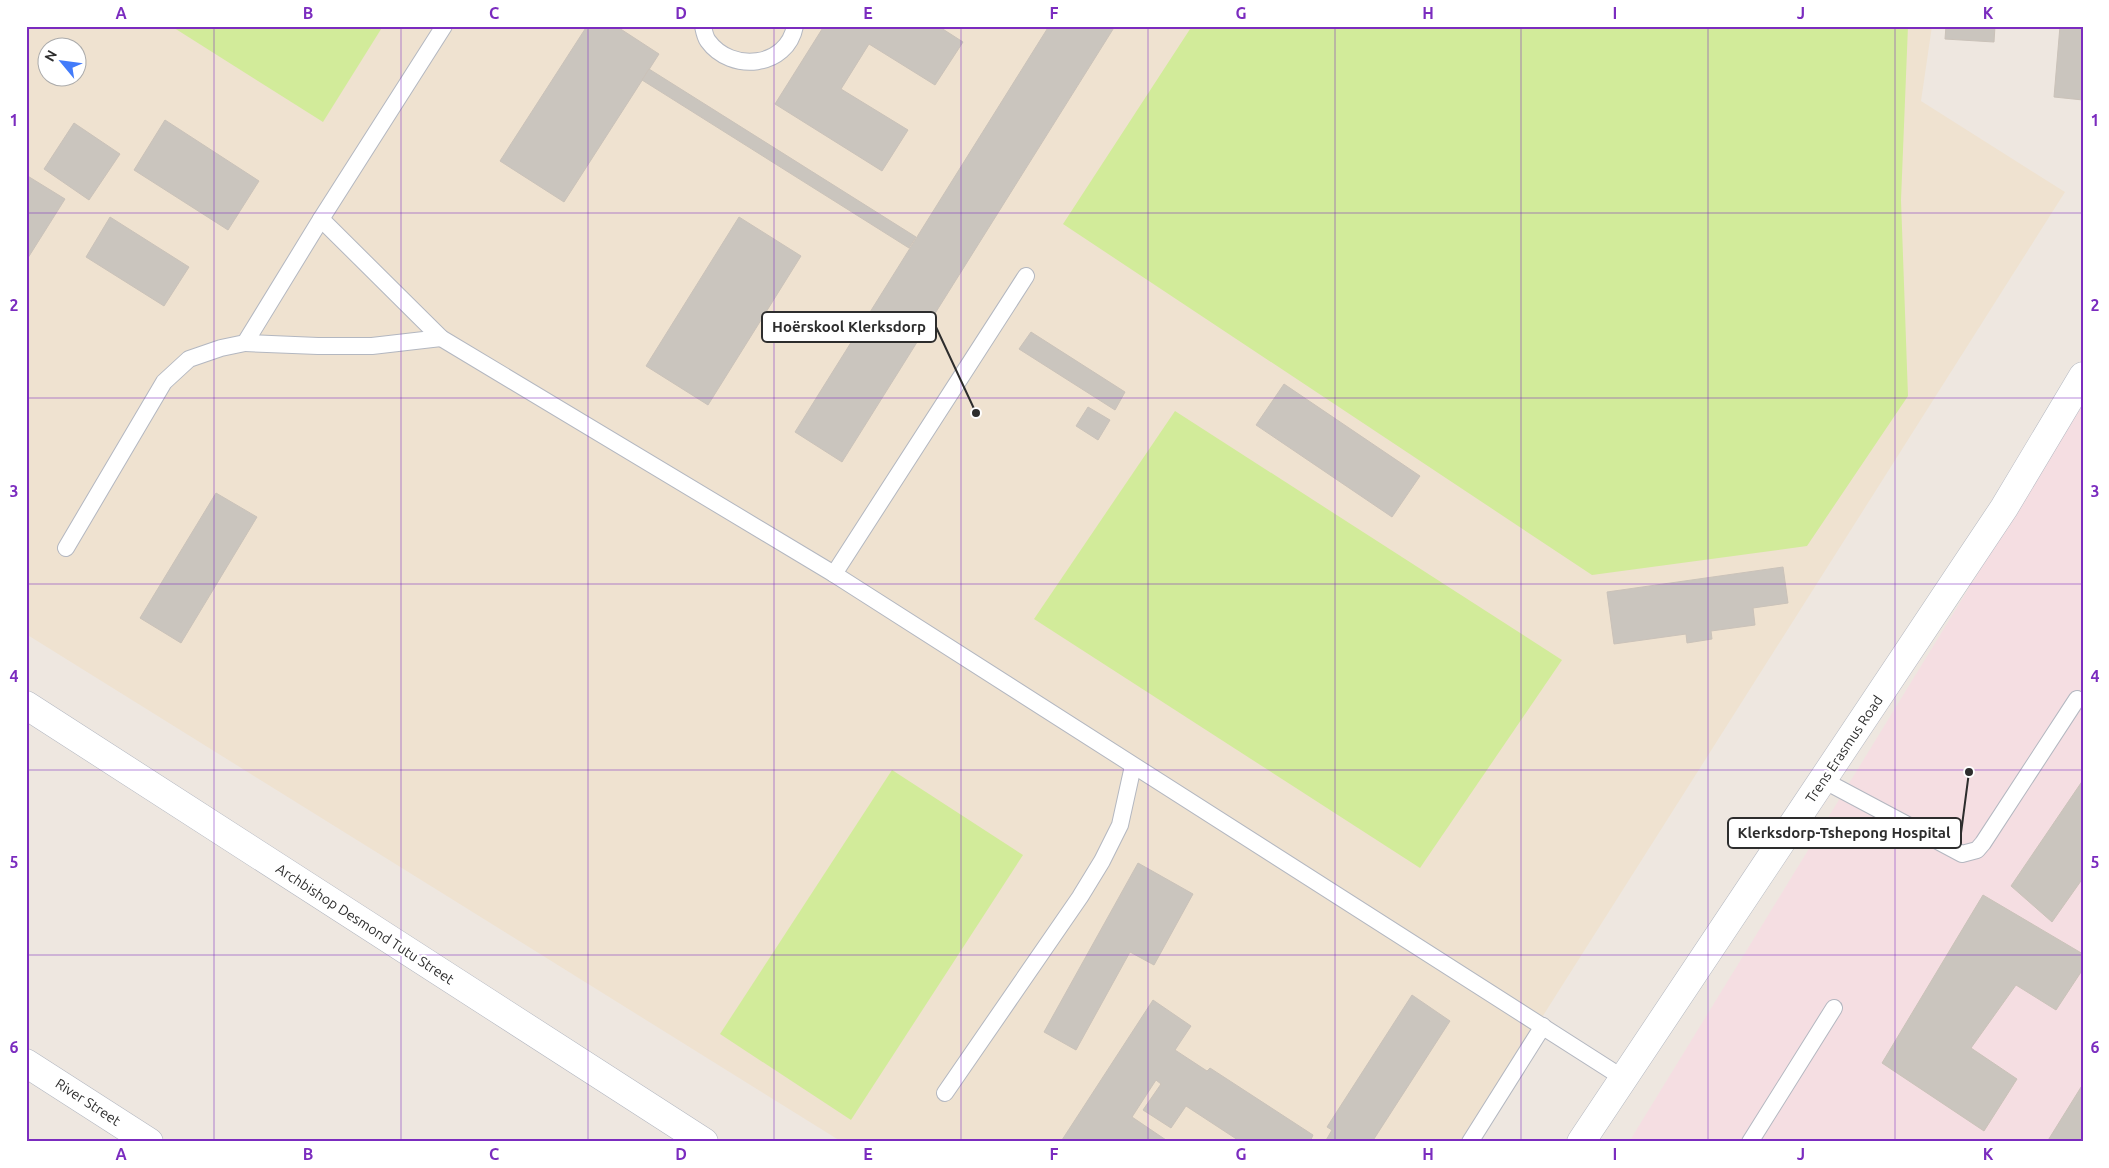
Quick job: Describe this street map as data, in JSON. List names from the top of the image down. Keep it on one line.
{"streets":{"street":["Trens Erasmus Road","Archbishop Desmond Tutu Street","River Street"]},"places":["Hoërskool Klerksdorp","Klerksdorp-Tshepong Hospital"],"north":"top left","grid":{"columns":["A","B","C","D","E","F","G","H","I","J","K"],"rows":["1","2","3","4","5","6"]}}
